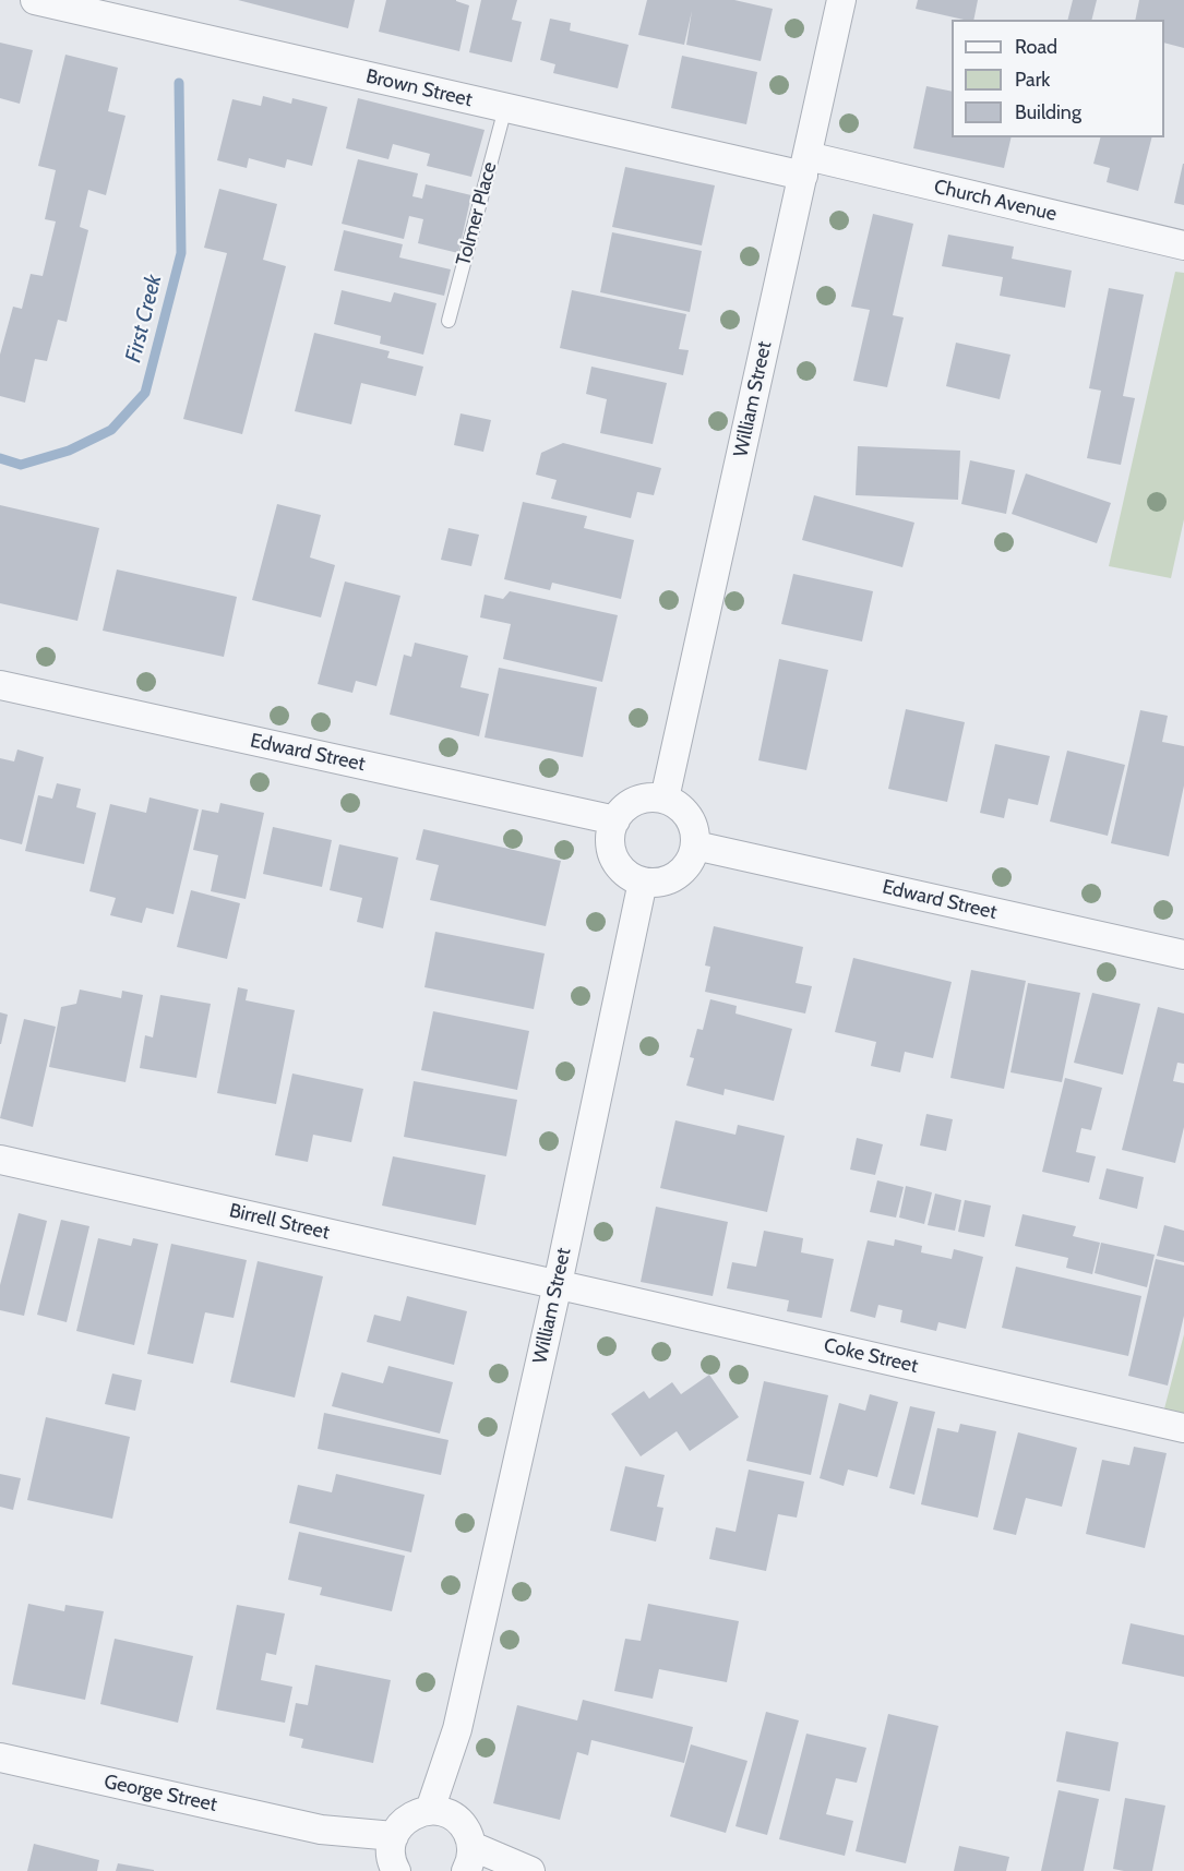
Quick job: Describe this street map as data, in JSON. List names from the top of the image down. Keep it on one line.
{"streets":{"street":["Brown Street","Church Avenue","William Street","Edward Street","Birrell Street","Coke Street","George Street"],"lane":["Tolmer Place"]},"crossings":[["Brown Street","Church Avenue"],["Brown Street","Tolmer Place"],["Brown Street","William Street"],["Church Avenue","William Street"],["William Street","Edward Street"],["William Street","Birrell Street"],["William Street","Coke Street"],["Birrell Street","Coke Street"]],"water":["First Creek"],"legend":["Road","Park","Building"]}
